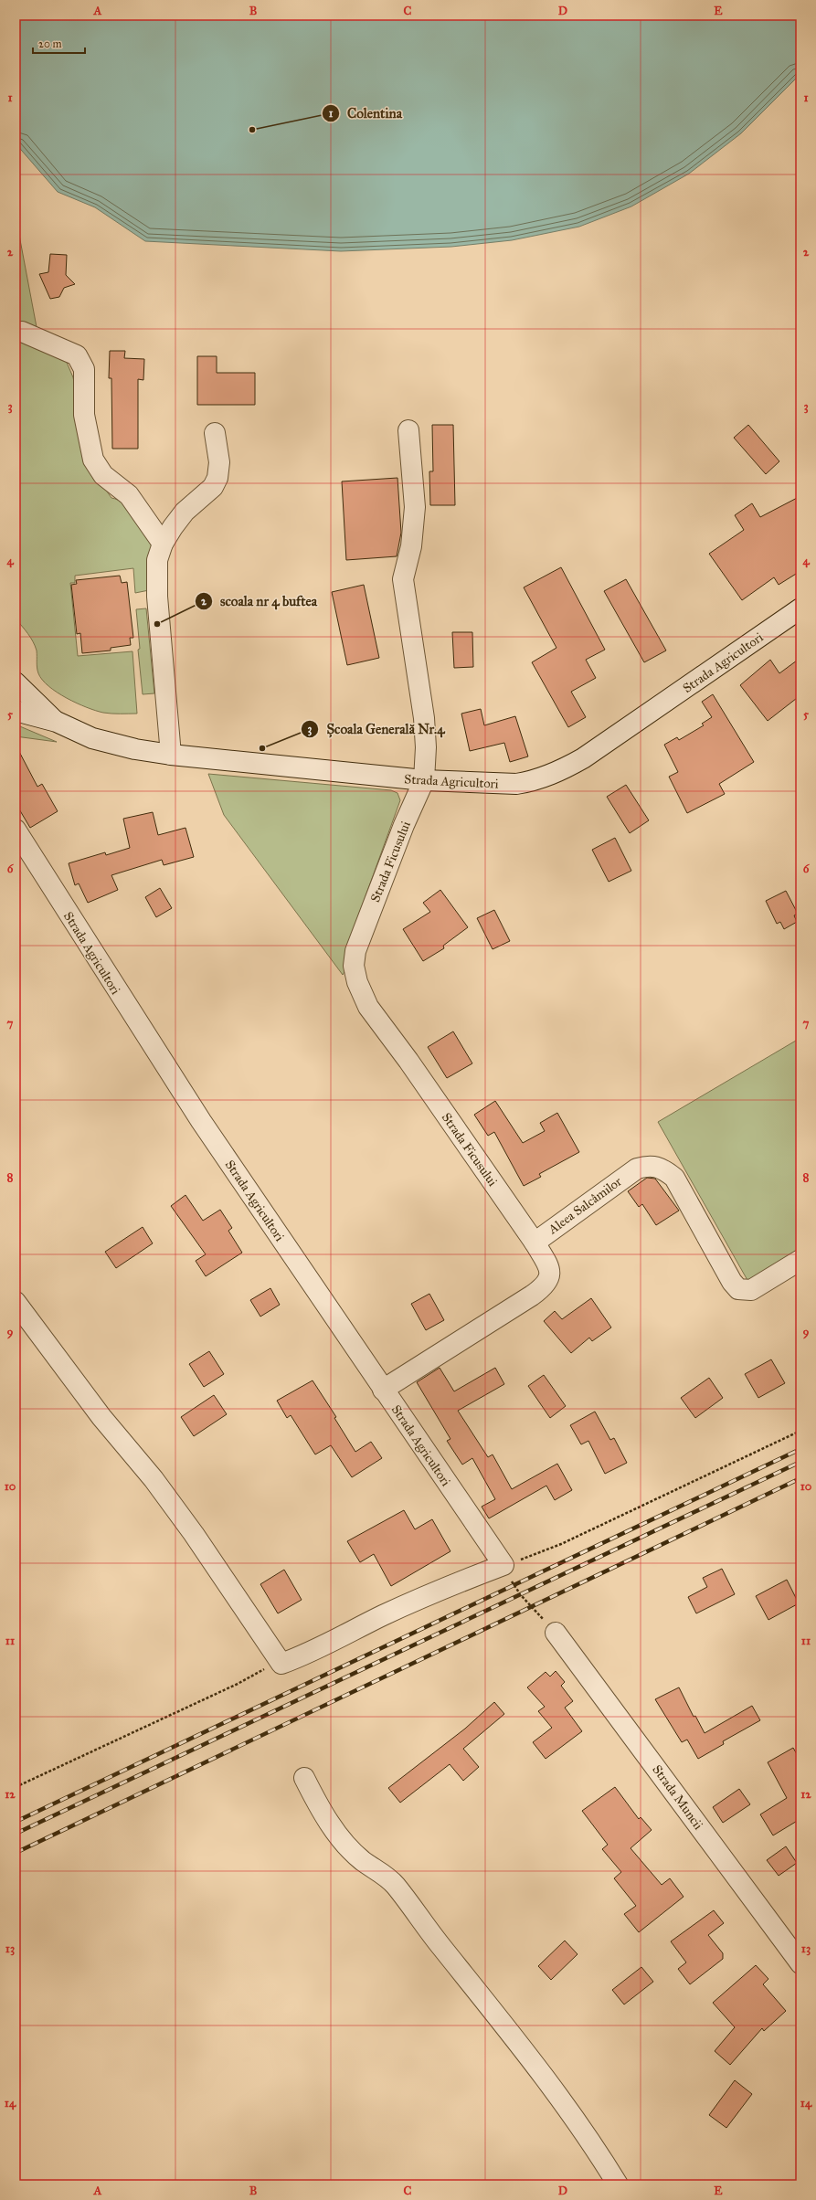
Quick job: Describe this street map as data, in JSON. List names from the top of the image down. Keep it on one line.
{"streets":{"street":["Strada Agricultori","Strada Ficusului","Aleea Salcâmilor","Strada Muncii"]},"crossings":[["Strada Agricultori","Strada Ficusului"],["Strada Ficusului","Aleea Salcâmilor"]],"places":["Colentina","scoala nr 4 buftea","Școala Generală Nr.4"],"scale_bar":"20 m","grid":{"columns":["A","B","C","D","E"],"rows":["1","2","3","4","5","6","7","8","9","10","11","12","13","14"]}}
